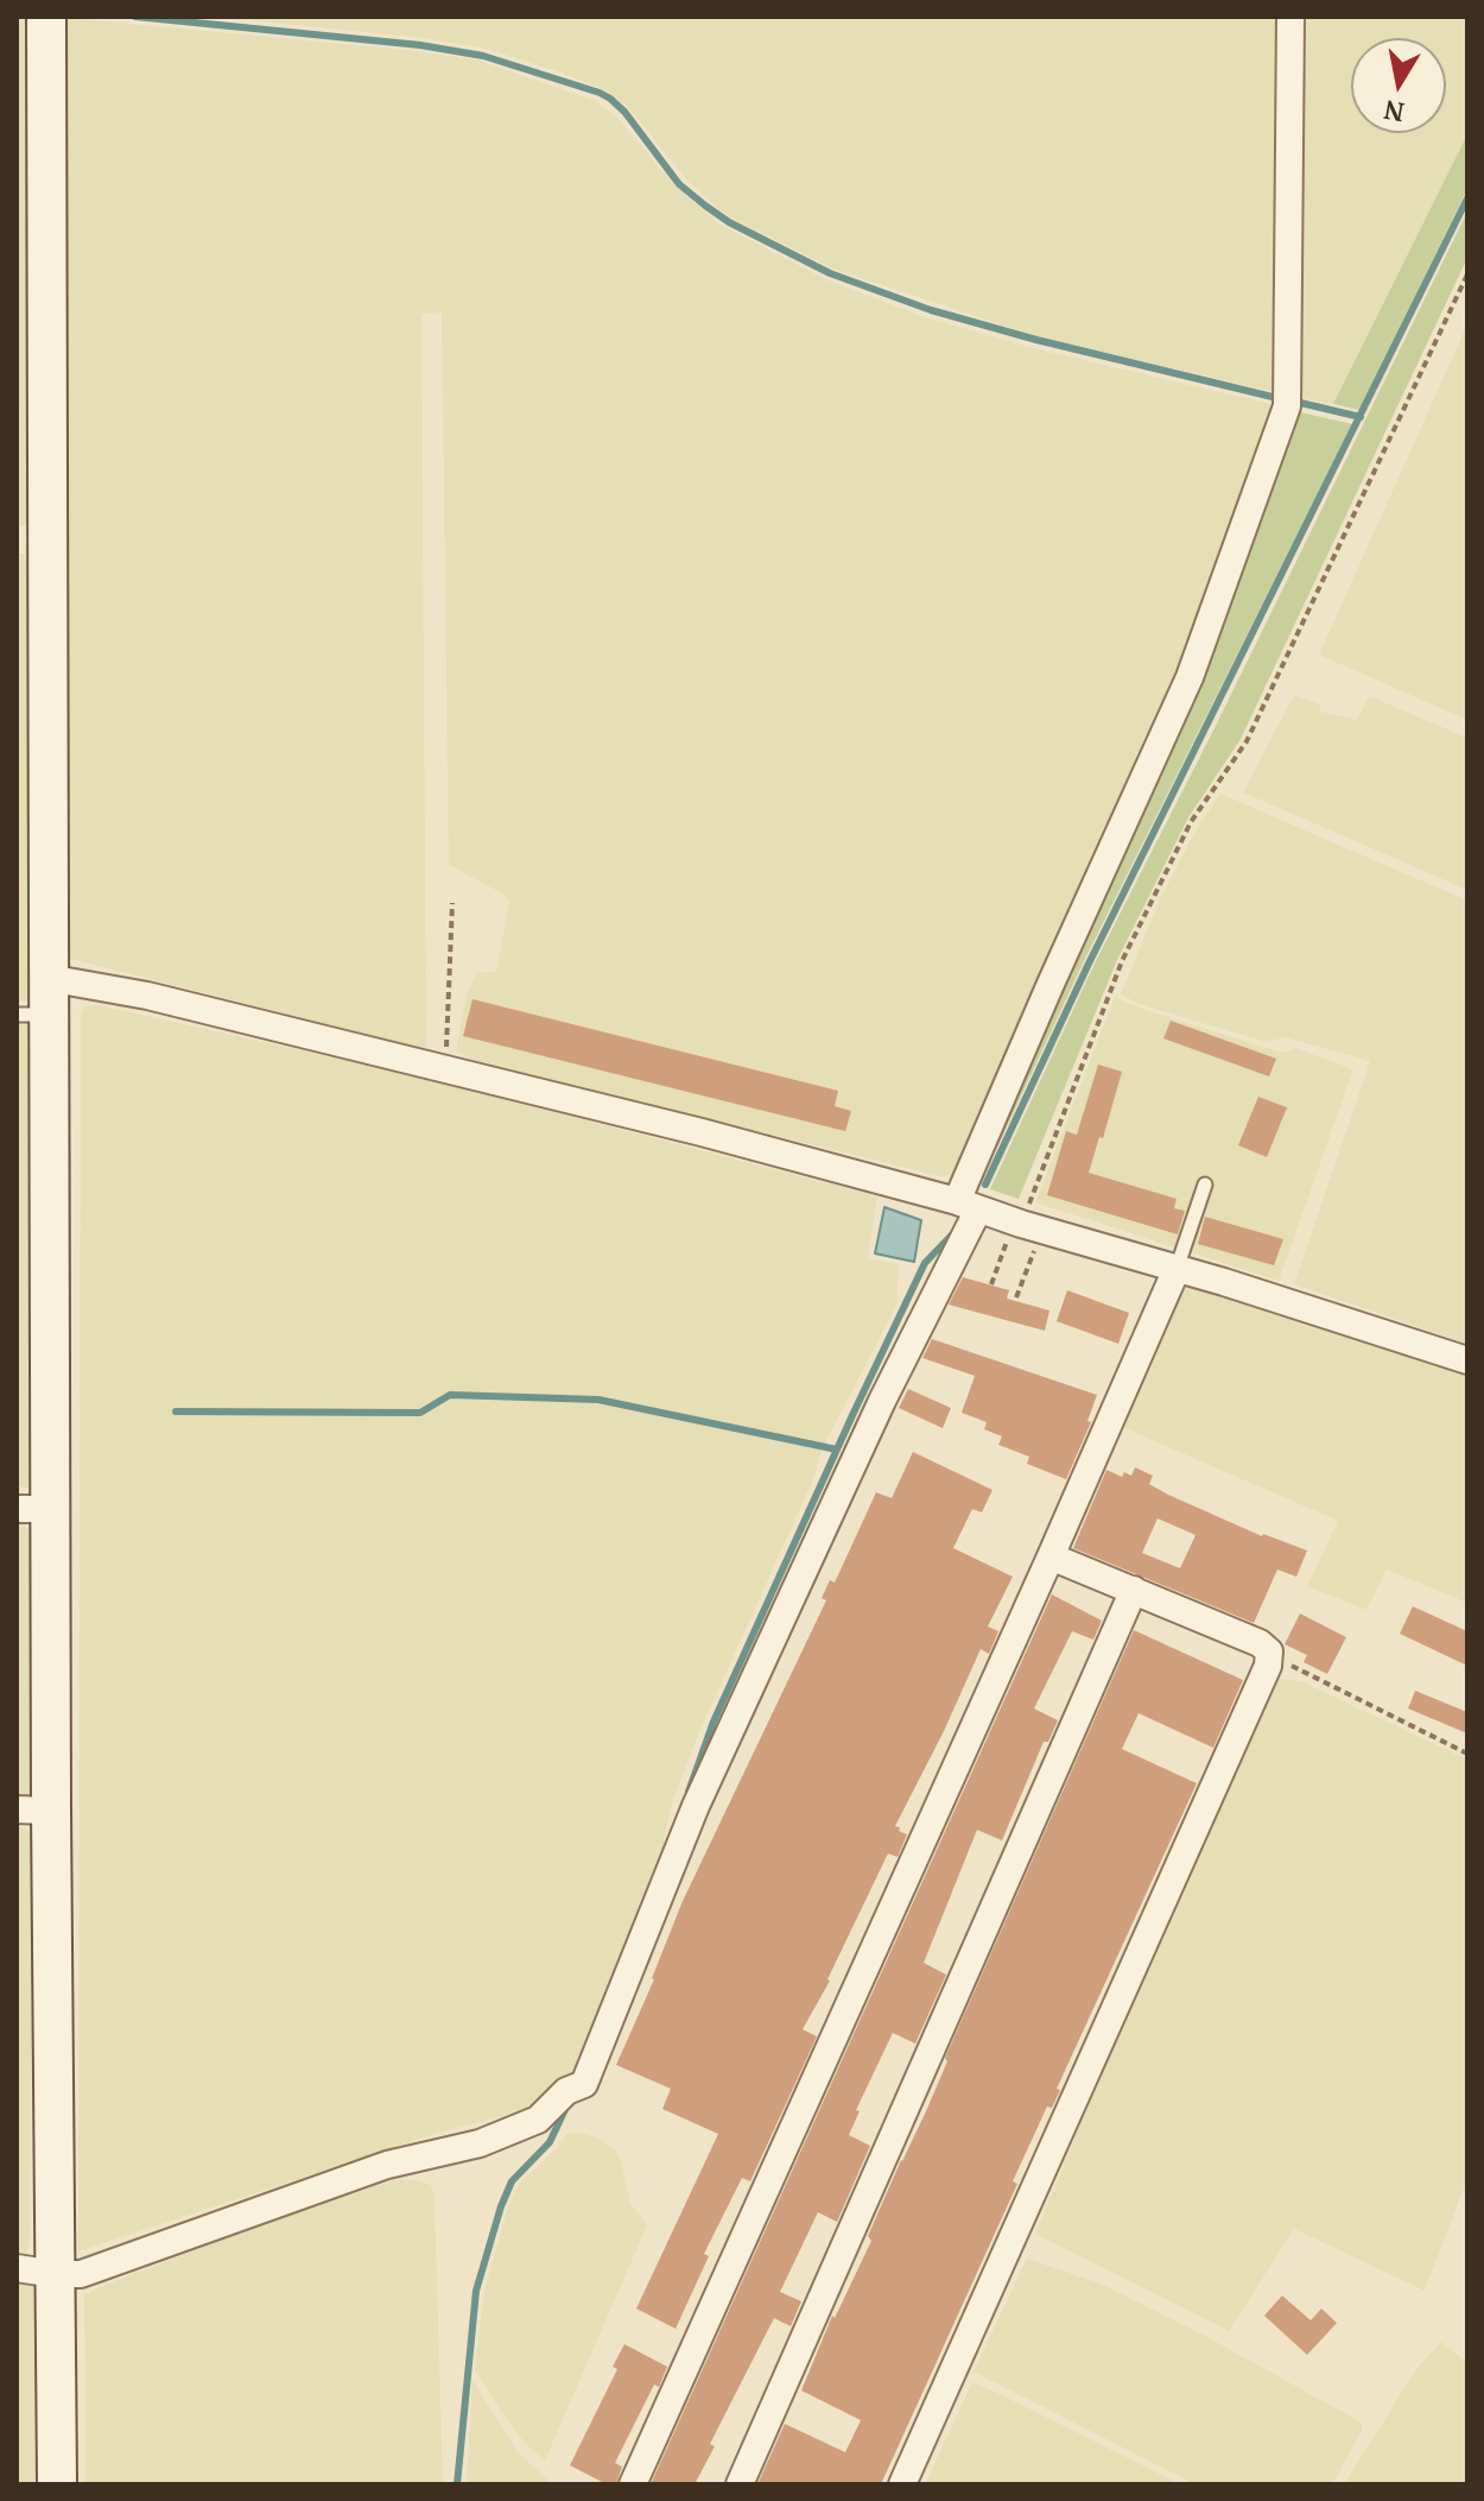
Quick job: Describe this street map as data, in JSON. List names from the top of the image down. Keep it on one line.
{"north":"bottom"}
